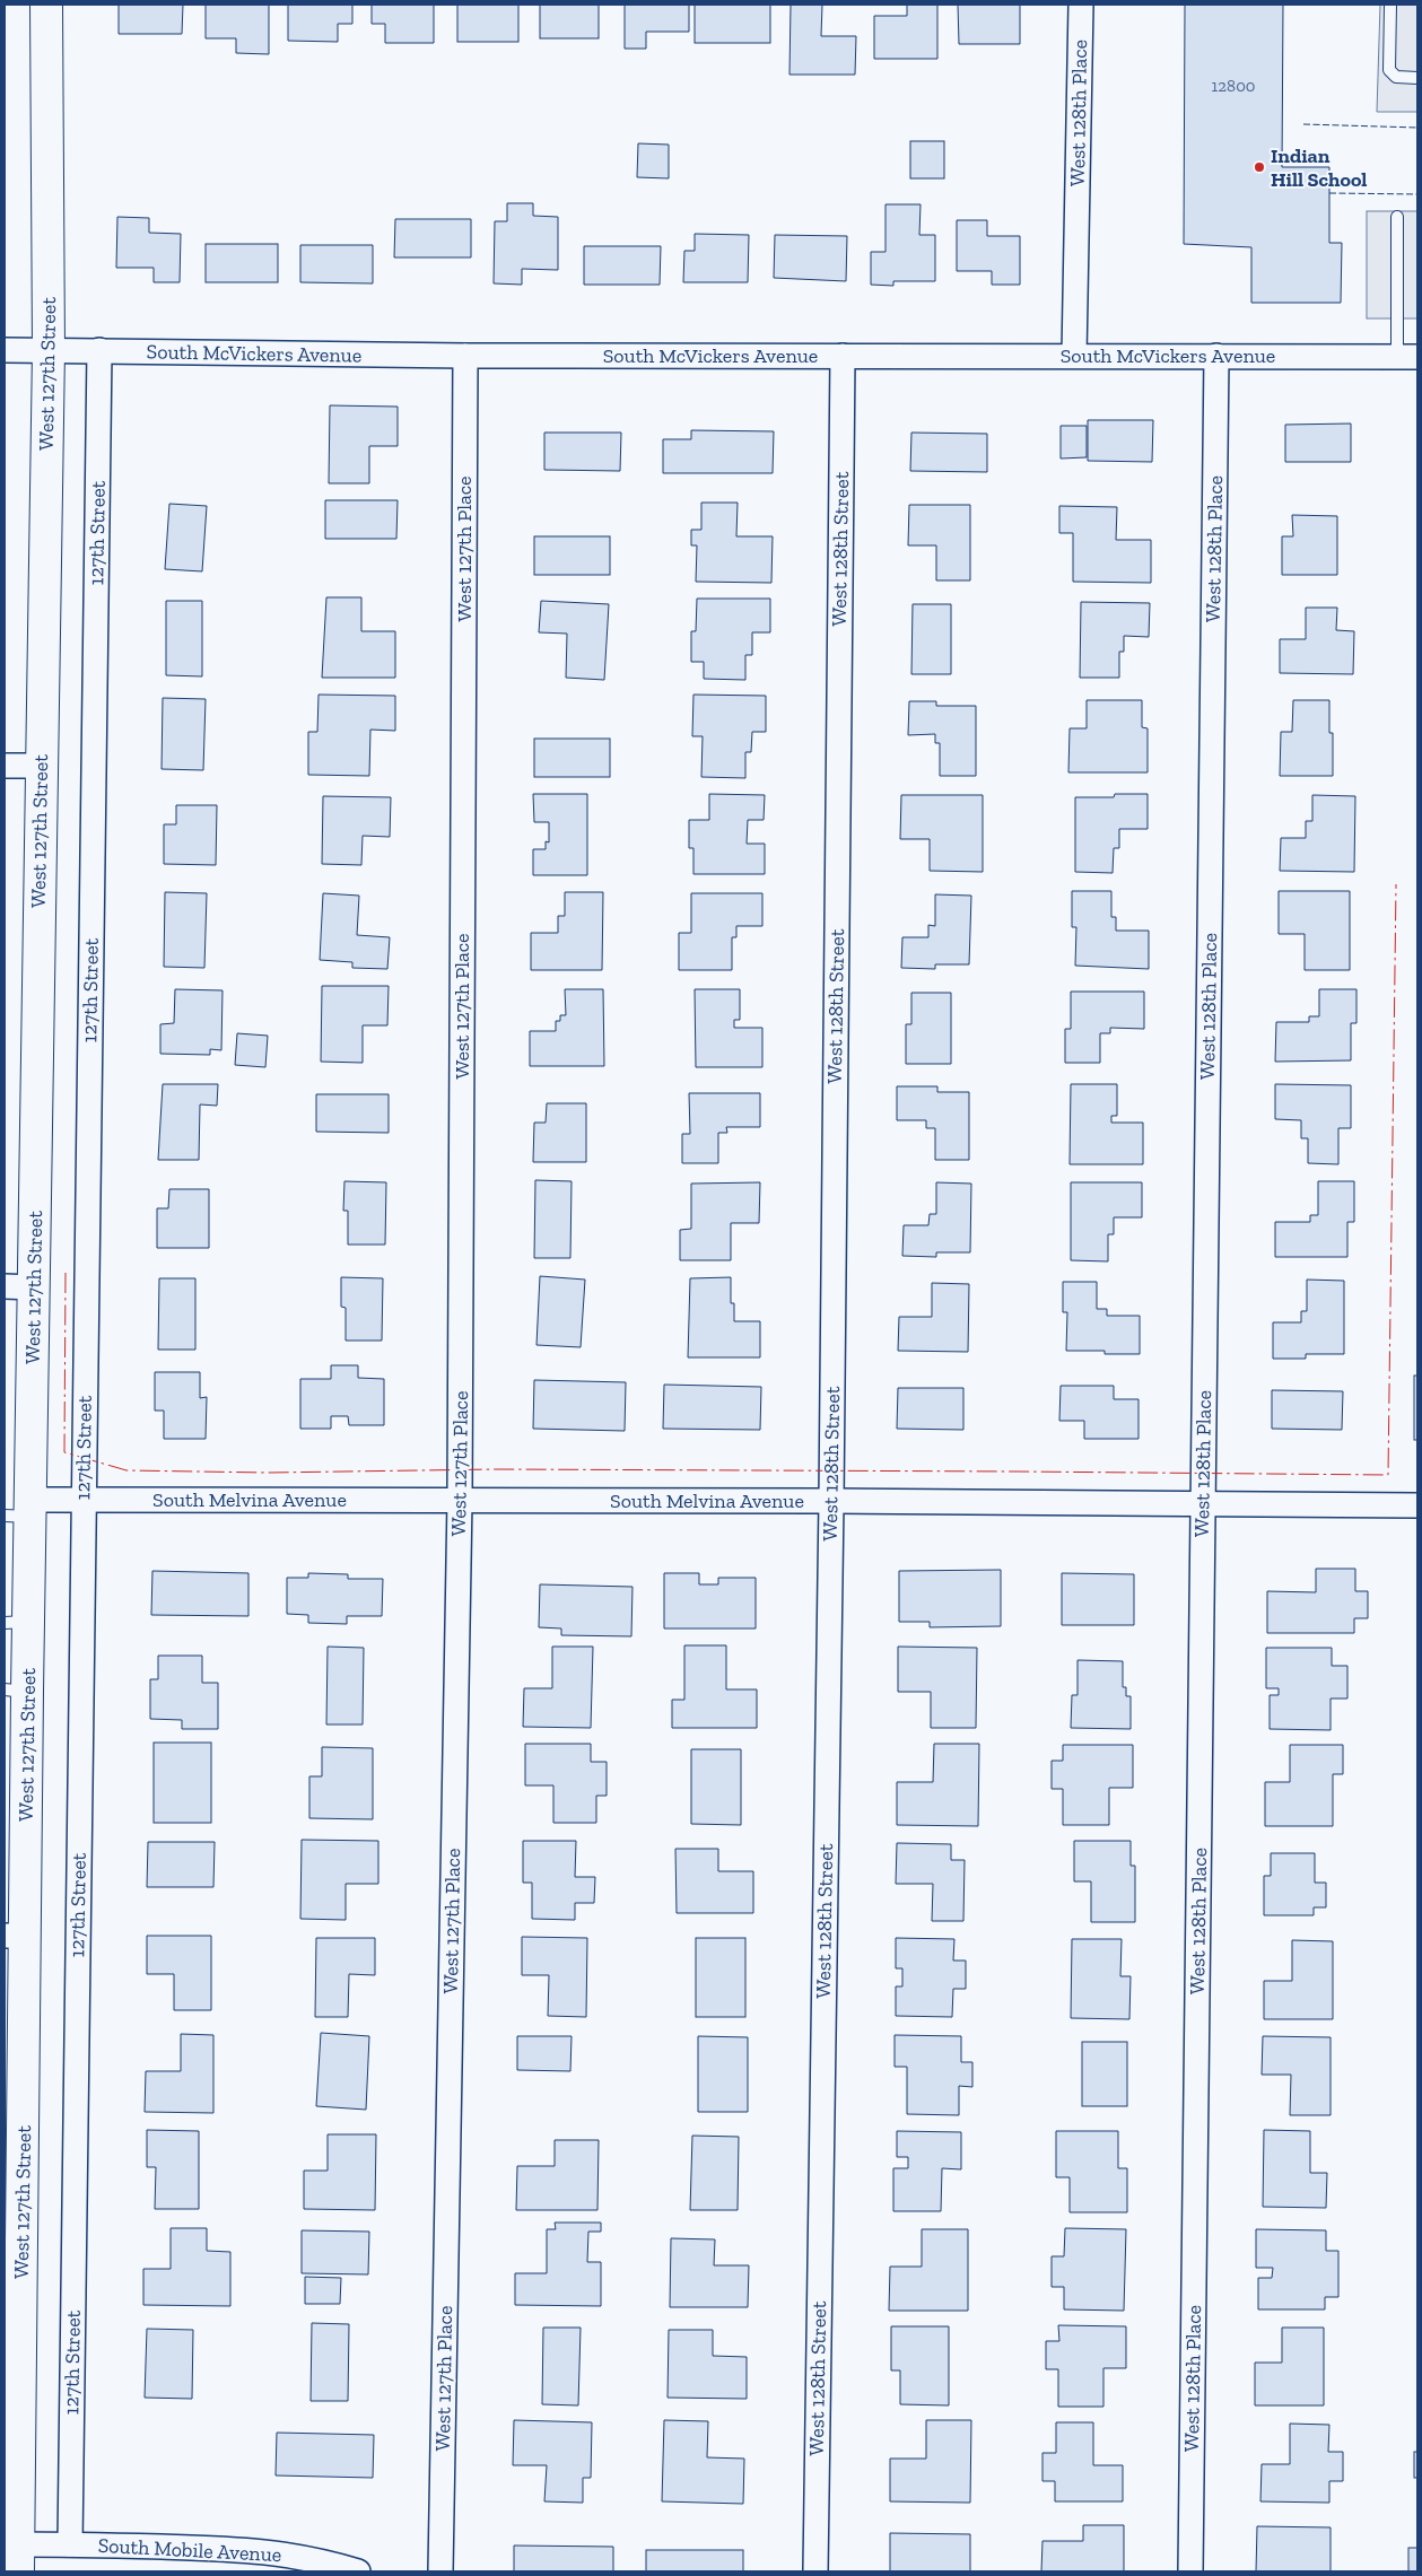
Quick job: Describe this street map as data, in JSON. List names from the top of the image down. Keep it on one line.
{"streets":{"main road":["West 127th Street"],"street":["West 128th Place","South McVickers Avenue","127th Street","West 127th Place","West 128th Street","South Melvina Avenue","South Mobile Avenue"]},"crossings":[["West 128th Place","South McVickers Avenue"],["West 128th Place","South Melvina Avenue"],["South McVickers Avenue","West 127th Street"],["South McVickers Avenue","127th Street"],["South McVickers Avenue","West 127th Place"],["South McVickers Avenue","West 128th Street"],["West 127th Street","South Melvina Avenue"],["West 127th Street","South Mobile Avenue"],["127th Street","South Melvina Avenue"],["127th Street","South Mobile Avenue"],["West 127th Place","South Melvina Avenue"],["West 128th Street","South Melvina Avenue"]],"places":["Indian Hill School"],"house_numbers":["12800"]}
